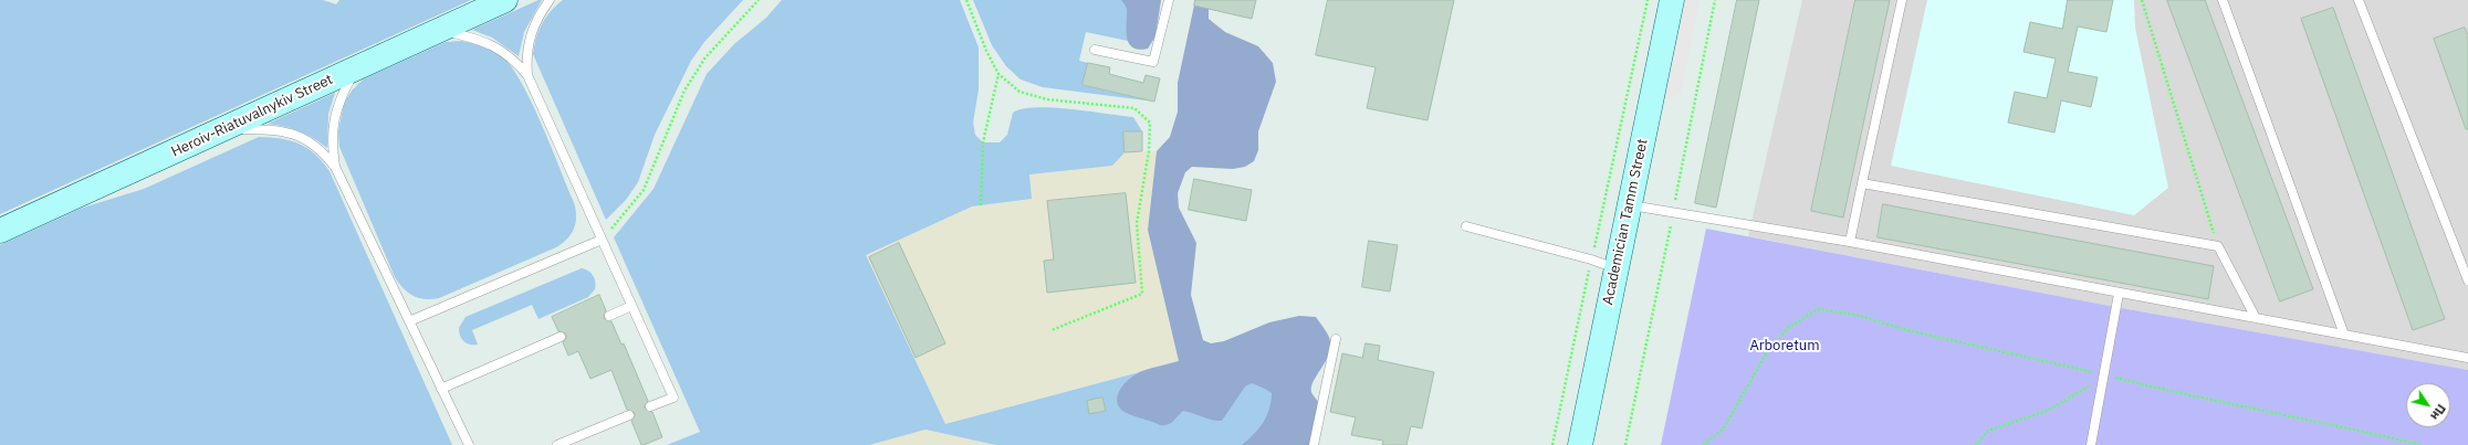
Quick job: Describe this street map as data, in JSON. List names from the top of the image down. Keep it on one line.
{"streets":{"street":["Heroiv-Riatuvalnykiv Street","Academician Tamm Street"]},"parks":["Arboretum"],"north":"bottom right"}
